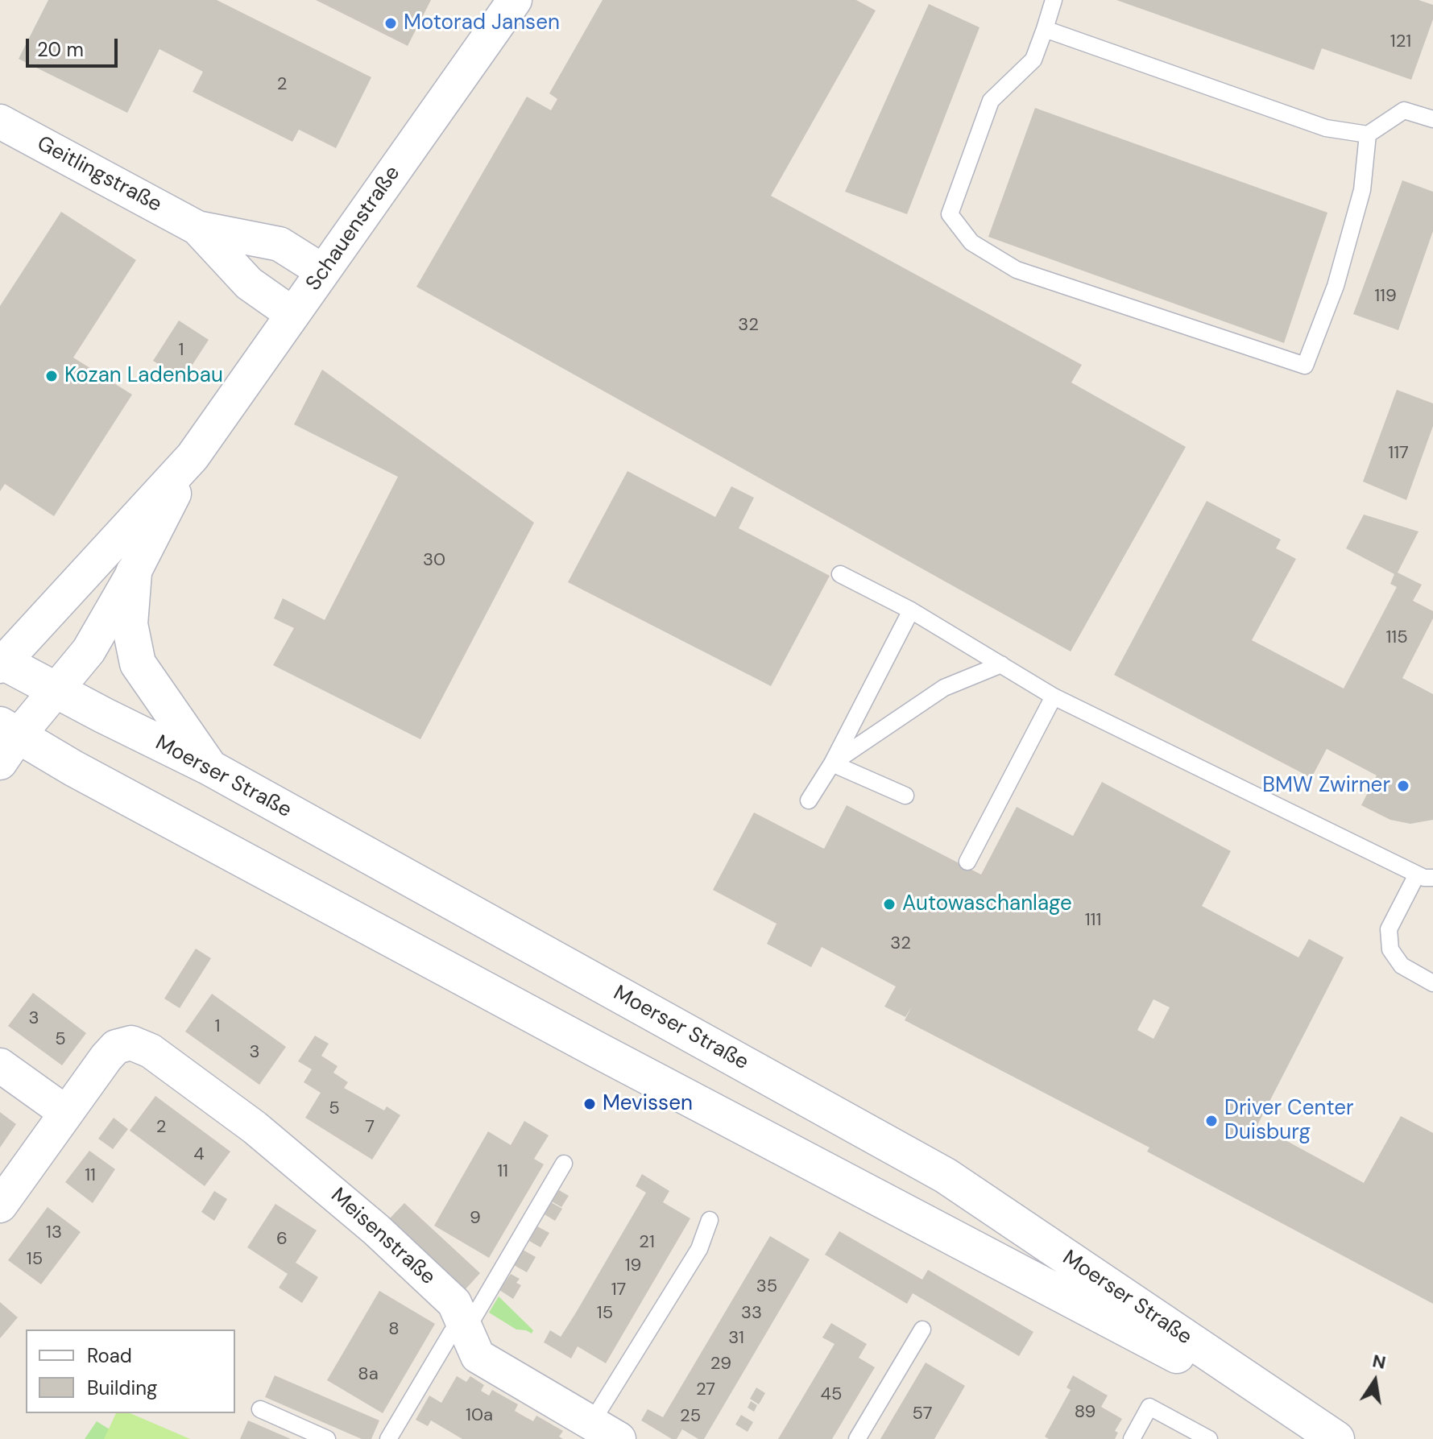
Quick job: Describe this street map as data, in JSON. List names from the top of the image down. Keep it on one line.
{"streets":{"main road":["Moerser Straße"],"street":["Geitlingstraße","Schauenstraße","Meisenstraße"]},"crossings":[["Geitlingstraße","Schauenstraße"],["Schauenstraße","Moerser Straße"]],"places":["Motorad Jansen","Kozan Ladenbau","BMW Zwirner","Autowaschanlage","Mevissen","Driver Center Duisburg"],"house_numbers":["121","2","119","32","1","117","30","115","111","32","3","1","5","3","5","2","7","4","11","11","9","13","6","21","15","19","35","17","15","33","8","31","29","8a","27","45","89","57","10a","25"],"legend":["Road","Building"],"scale_bar":"20 m","north":"top"}
